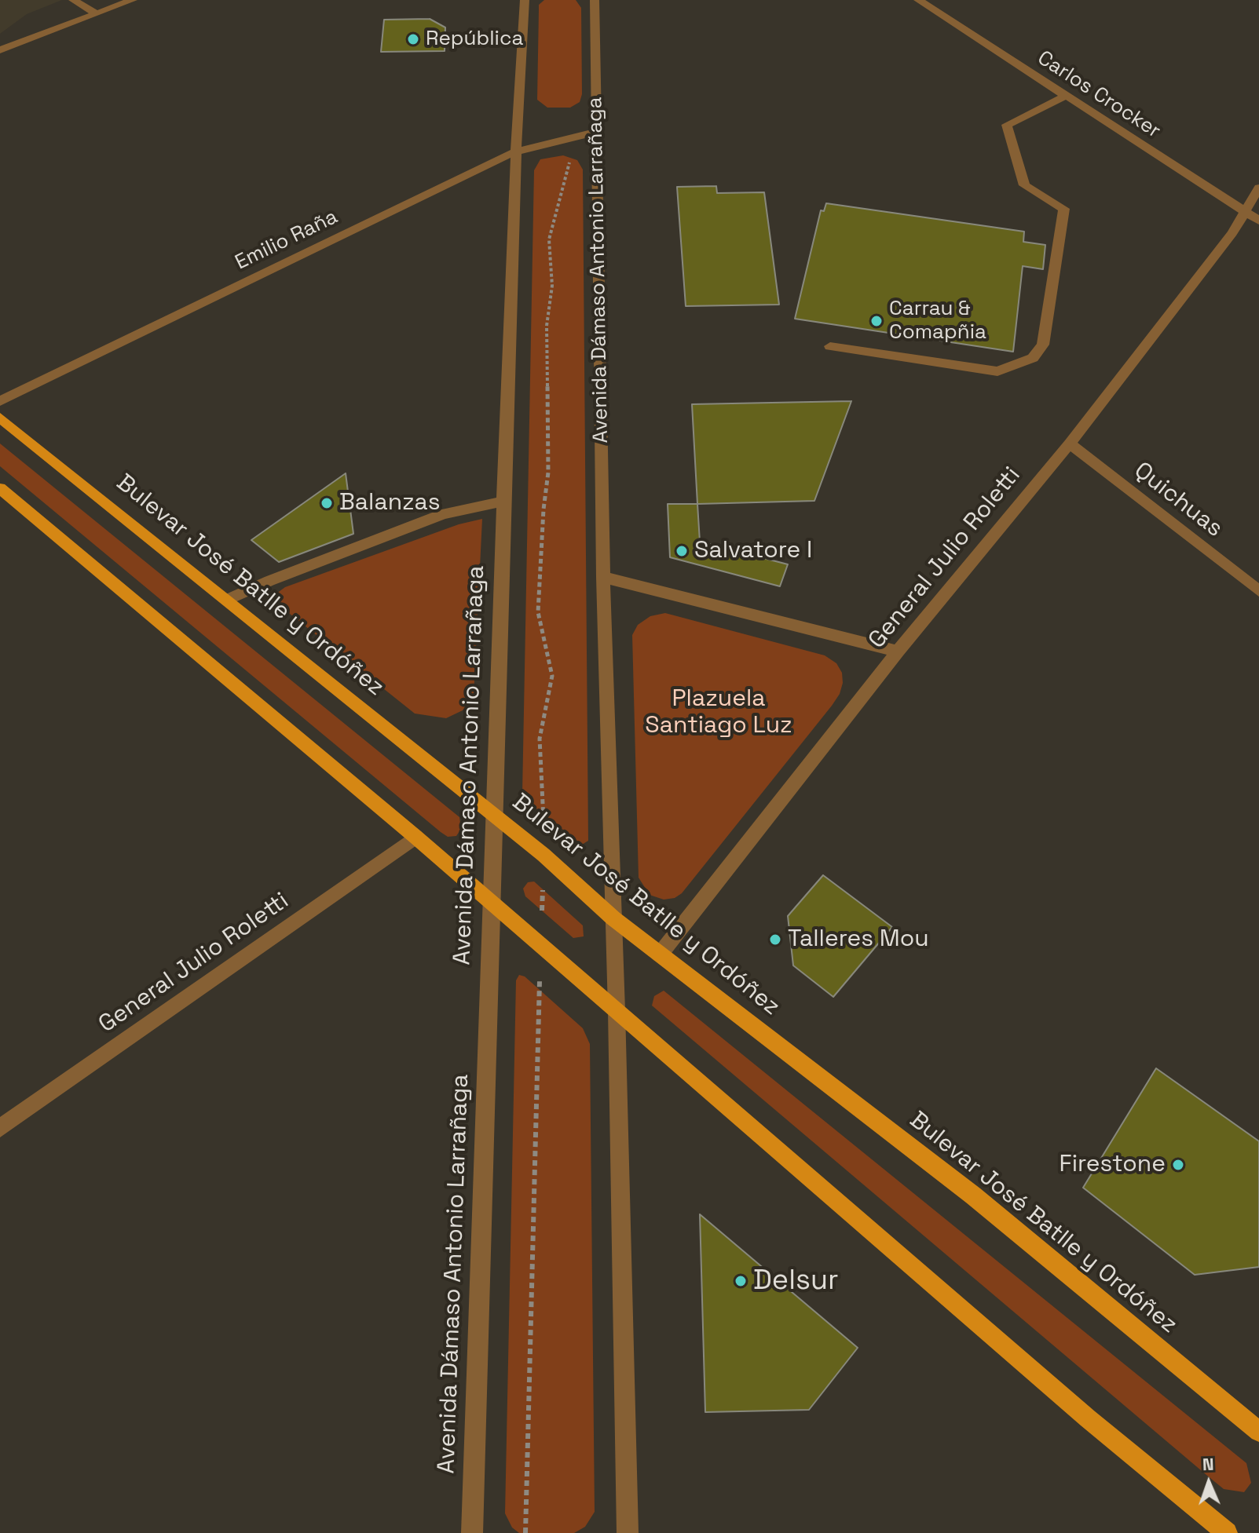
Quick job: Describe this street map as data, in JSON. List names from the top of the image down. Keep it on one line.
{"streets":{"main road":["Bulevar José Batlle y Ordóñez"],"street":["Carlos Crocker","Emilio Raña","Avenida Dámaso Antonio Larrañaga","Quichuas","General Julio Roletti"]},"crossings":[["Carlos Crocker","General Julio Roletti"],["Emilio Raña","Avenida Dámaso Antonio Larrañaga"],["Avenida Dámaso Antonio Larrañaga","Bulevar José Batlle y Ordóñez"],["Quichuas","General Julio Roletti"],["General Julio Roletti","Bulevar José Batlle y Ordóñez"]],"parks":["Plazuela Santiago Luz"],"places":["República","Carrau & Comapñia","Balanzas","Salvatore I","Talleres Mou","Firestone","Delsur"],"north":"top"}
